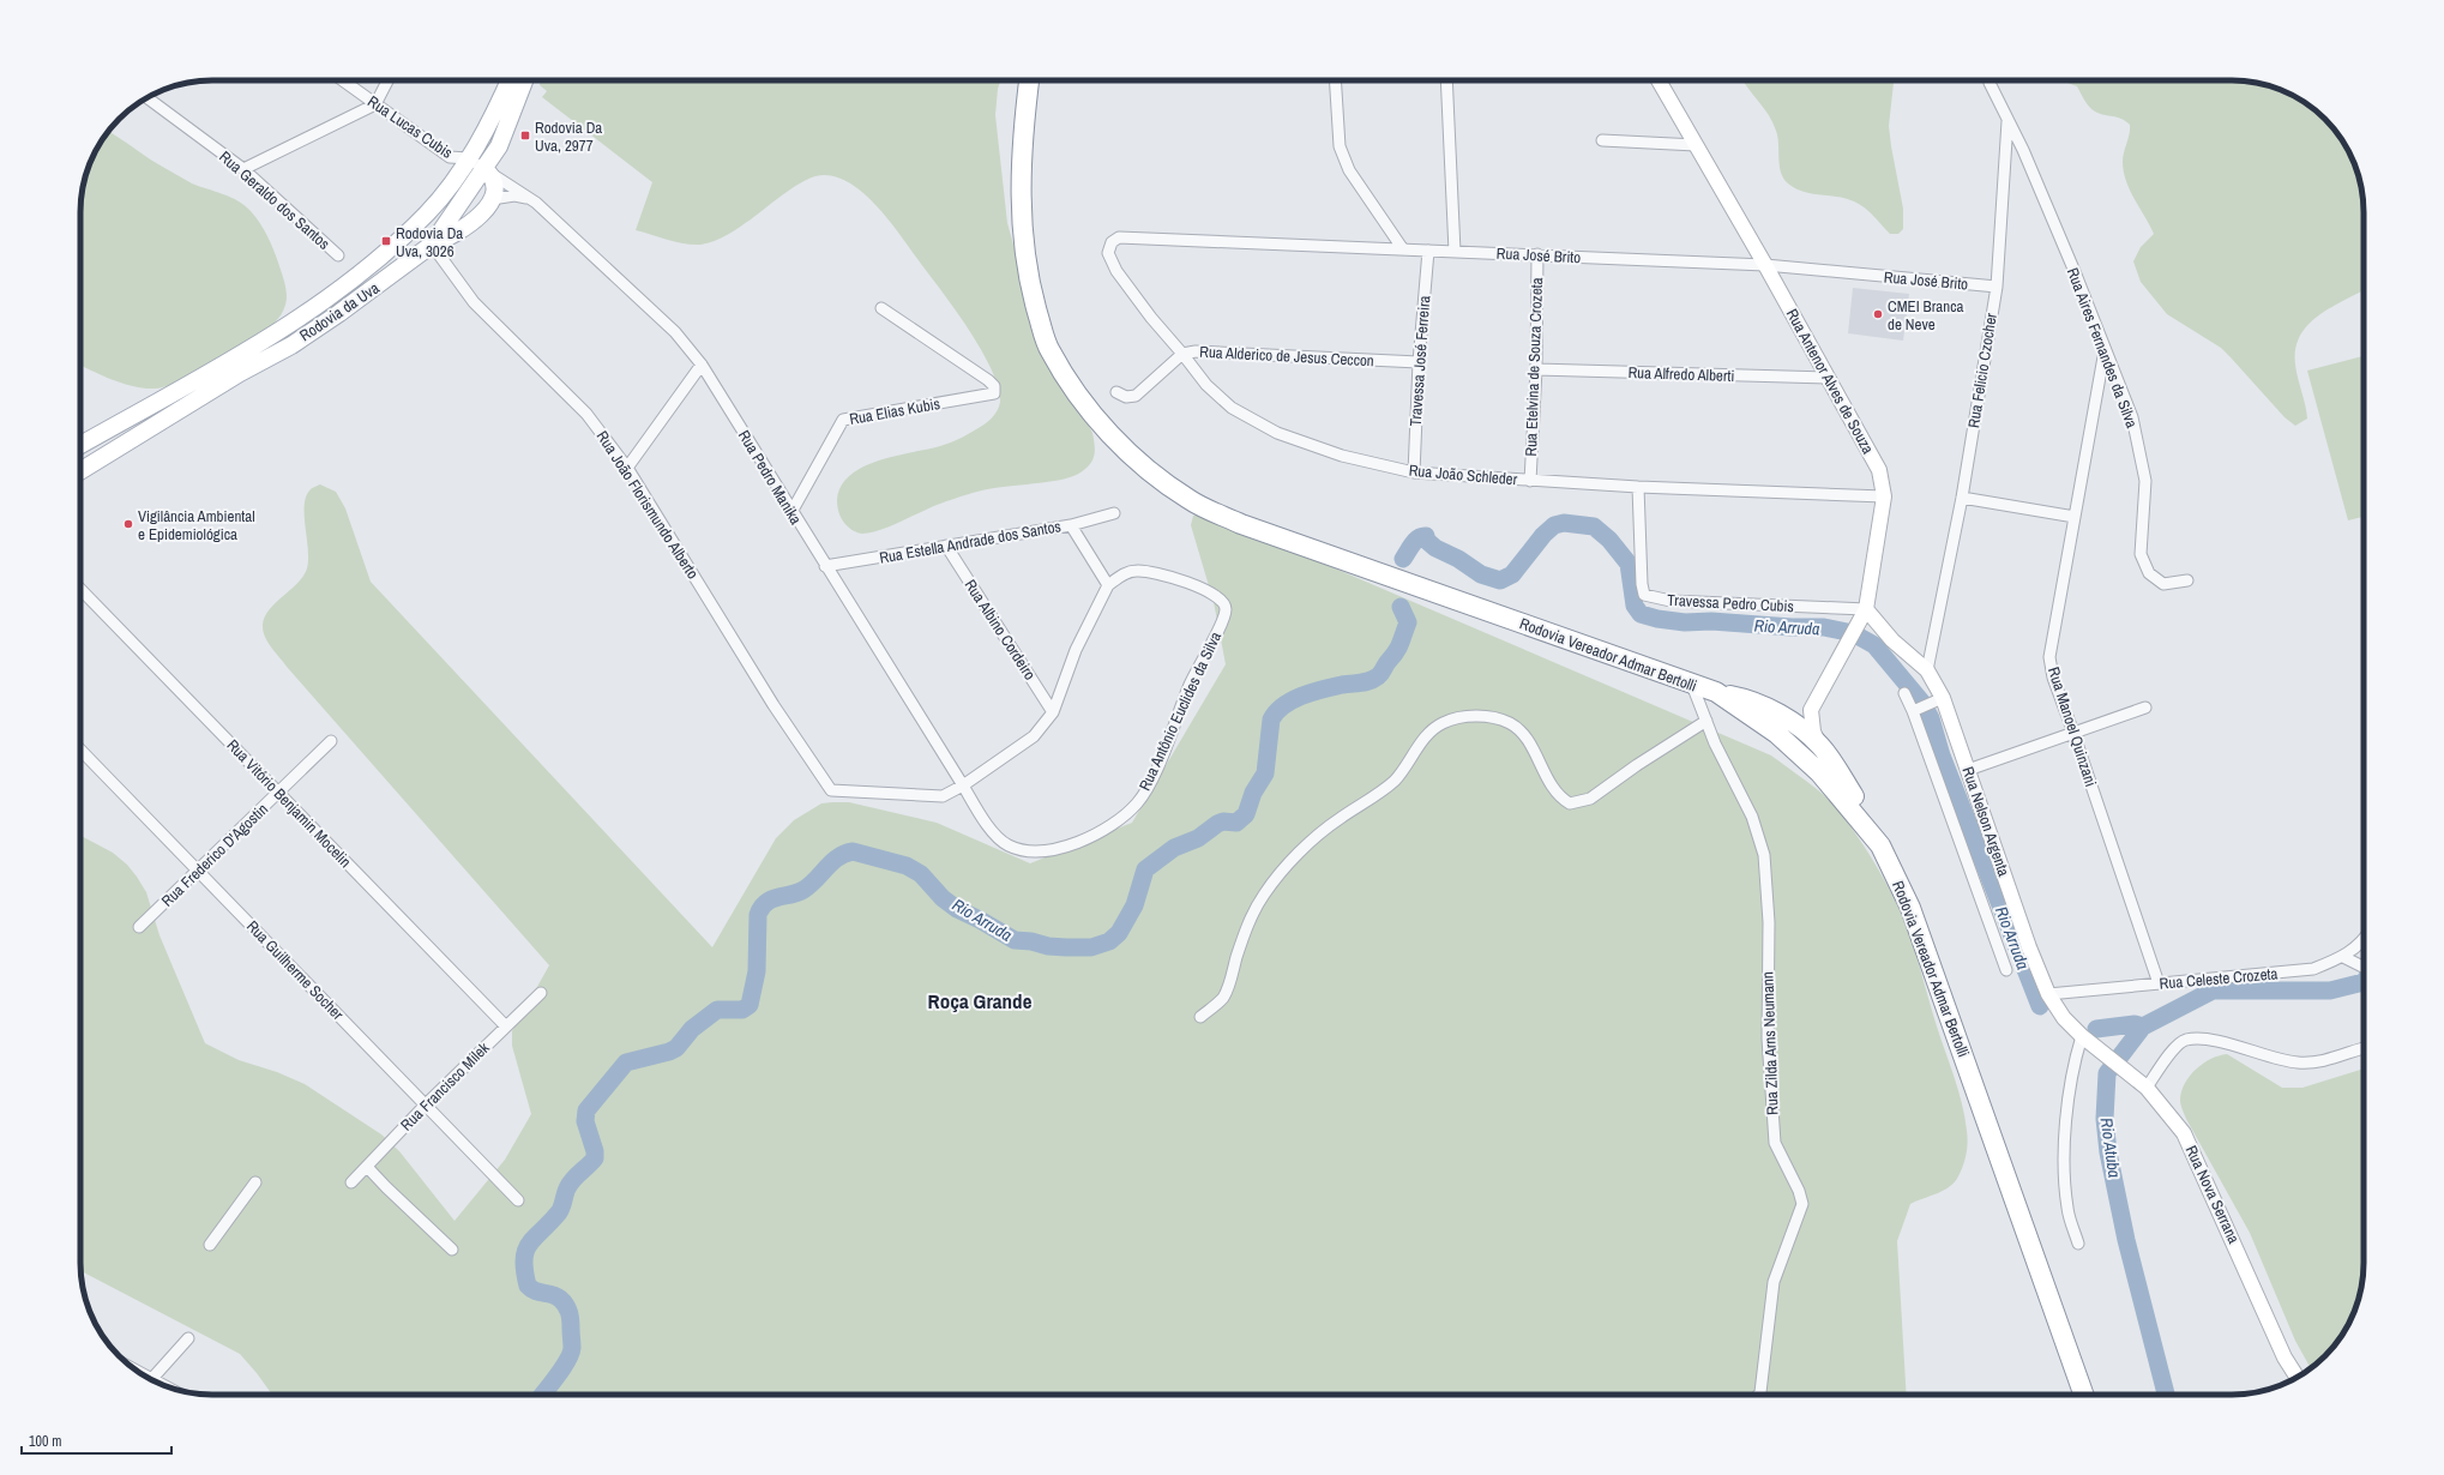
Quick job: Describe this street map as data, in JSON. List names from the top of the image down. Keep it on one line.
{"streets":{"highway":["Rodovia Vereador Admar Bertolli"],"main road":["Rodovia da Uva","Rua Antenor Alves de Souza","Rua Nelson Argenta","Rua Nova Serrana"],"street":["Rua Lucas Cubis","Rua Geraldo dos Santos","Rua José Brito","Rua Aires Fernandes da Silva","Rua Alderico de Jesus Ceccon","Travessa José Ferreira","Rua Etelvina de Souza Crozeta","Rua Felicio Czocher","Rua Alfredo Alberti","Rua Elias Kubis","Rua João Schleder","Rua Pedro Manika","Rua João Florismundo Alberto","Rua Estella Andrade dos Santos","Travessa Pedro Cubis","Rua Albino Cordeiro","Rua Antônio Euclides da Silva","Rua Manoel Quinzani","Rua Vitório Benjamin Mocelin","Rua Frederico D'Agostin","Rua Guilherme Socher","Rua Celeste Crozeta","Rua Zilda Arns Neumann","Rua Francisco Milek"]},"crossings":[["Rua Lucas Cubis","Rodovia da Uva"],["Rua Lucas Cubis","Rua Pedro Manika"],["Rua José Brito","Travessa José Ferreira"],["Rua José Brito","Rua Etelvina de Souza Crozeta"],["Rua José Brito","Rua Felicio Czocher"],["Rua José Brito","Rua Antenor Alves de Souza"],["Rua José Brito","Rua João Schleder"],["Rodovia da Uva","Rua Pedro Manika"],["Rodovia da Uva","Rua João Florismundo Alberto"],["Rua Aires Fernandes da Silva","Rua Felicio Czocher"],["Rua Aires Fernandes da Silva","Rua Manoel Quinzani"],["Rua Alderico de Jesus Ceccon","Travessa José Ferreira"],["Rua Alderico de Jesus Ceccon","Rua João Schleder"],["Travessa José Ferreira","Rua João Schleder"],["Rua Etelvina de Souza Crozeta","Rua Alfredo Alberti"],["Rua Etelvina de Souza Crozeta","Rua João Schleder"],["Rua Felicio Czocher","Rua Nelson Argenta"],["Rua Alfredo Alberti","Rua Antenor Alves de Souza"],["Rua Antenor Alves de Souza","Rua João Schleder"],["Rua Antenor Alves de Souza","Travessa Pedro Cubis"],["Rua Antenor Alves de Souza","Rua Nelson Argenta"],["Rua Elias Kubis","Rua Pedro Manika"],["Rua João Schleder","Travessa Pedro Cubis"],["Rua Pedro Manika","Rua João Florismundo Alberto"],["Rua Pedro Manika","Rua Estella Andrade dos Santos"],["Rua Pedro Manika","Rua Antônio Euclides da Silva"],["Rua João Florismundo Alberto","Rua Antônio Euclides da Silva"],["Rua Estella Andrade dos Santos","Rua Albino Cordeiro"],["Travessa Pedro Cubis","Rua Nelson Argenta"],["Rodovia Vereador Admar Bertolli","Rua Zilda Arns Neumann"],["Rua Manoel Quinzani","Rua Celeste Crozeta"],["Rua Vitório Benjamin Mocelin","Rua Frederico D'Agostin"],["Rua Vitório Benjamin Mocelin","Rua Francisco Milek"],["Rua Nelson Argenta","Rua Celeste Crozeta"],["Rua Nelson Argenta","Rua Nova Serrana"],["Rua Frederico D'Agostin","Rua Guilherme Socher"],["Rua Guilherme Socher","Rua Francisco Milek"]],"districts":["Roça Grande"],"water":["Rio Arruda","Rio Atuba"],"places":{"transit":["Rodovia Da Uva, 2977","Rodovia Da Uva, 3026"],"other":["CMEI Branca de Neve","Vigilância Ambiental e Epidemiológica"]},"scale_bar":"100 m"}
